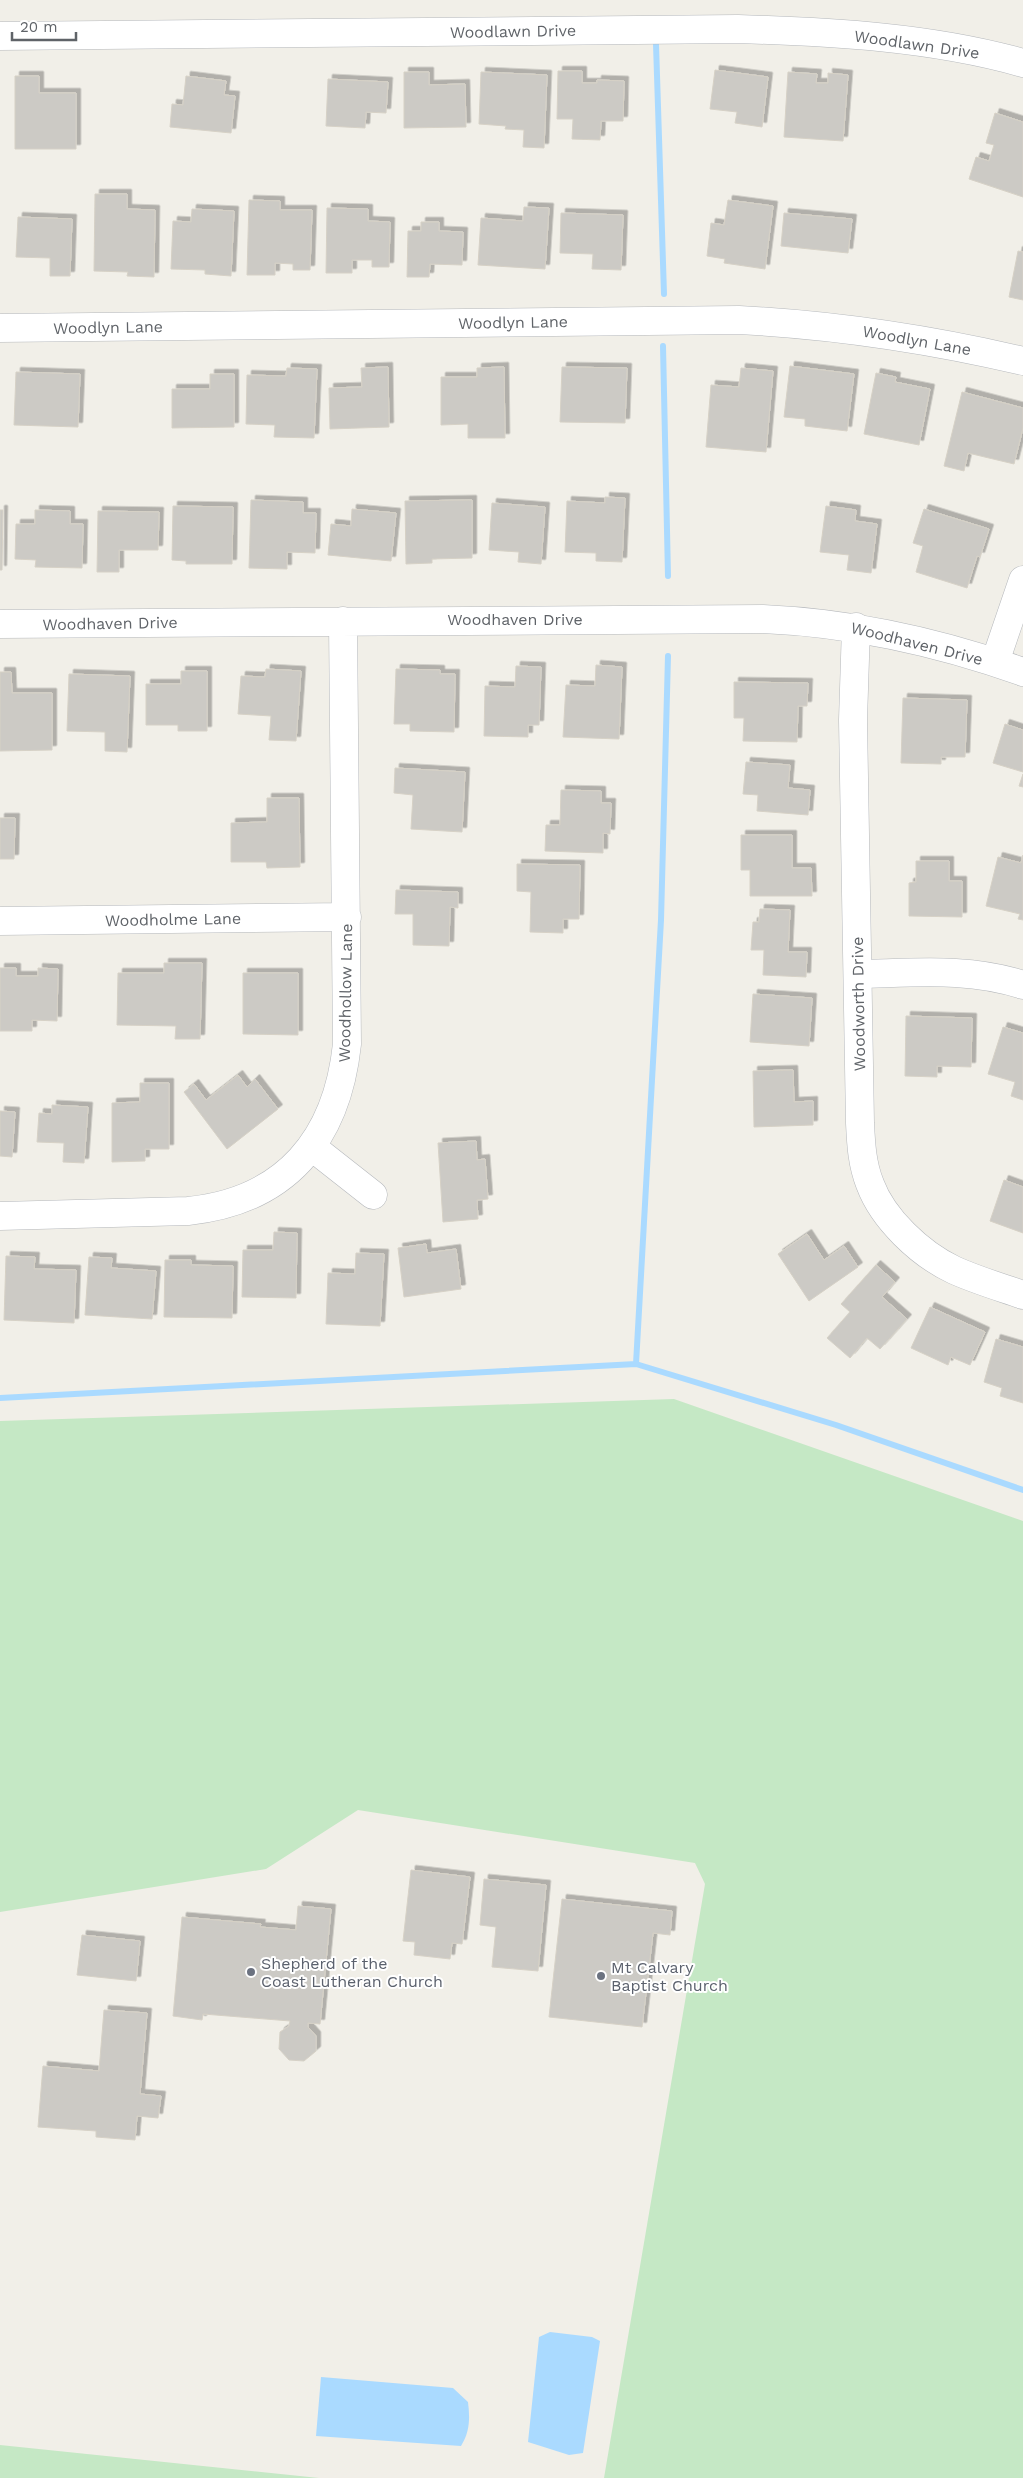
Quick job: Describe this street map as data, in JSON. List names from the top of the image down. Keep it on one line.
{"streets":{"street":["Woodlawn Drive","Woodlyn Lane","Woodhaven Drive","Woodholme Lane","Woodhollow Lane","Woodworth Drive"]},"crossings":[["Woodhaven Drive","Woodhollow Lane"],["Woodhaven Drive","Woodworth Drive"],["Woodholme Lane","Woodhollow Lane"]],"places":["Shepherd of the Coast Lutheran Church","Mt Calvary Baptist Church"],"scale_bar":"20 m"}
